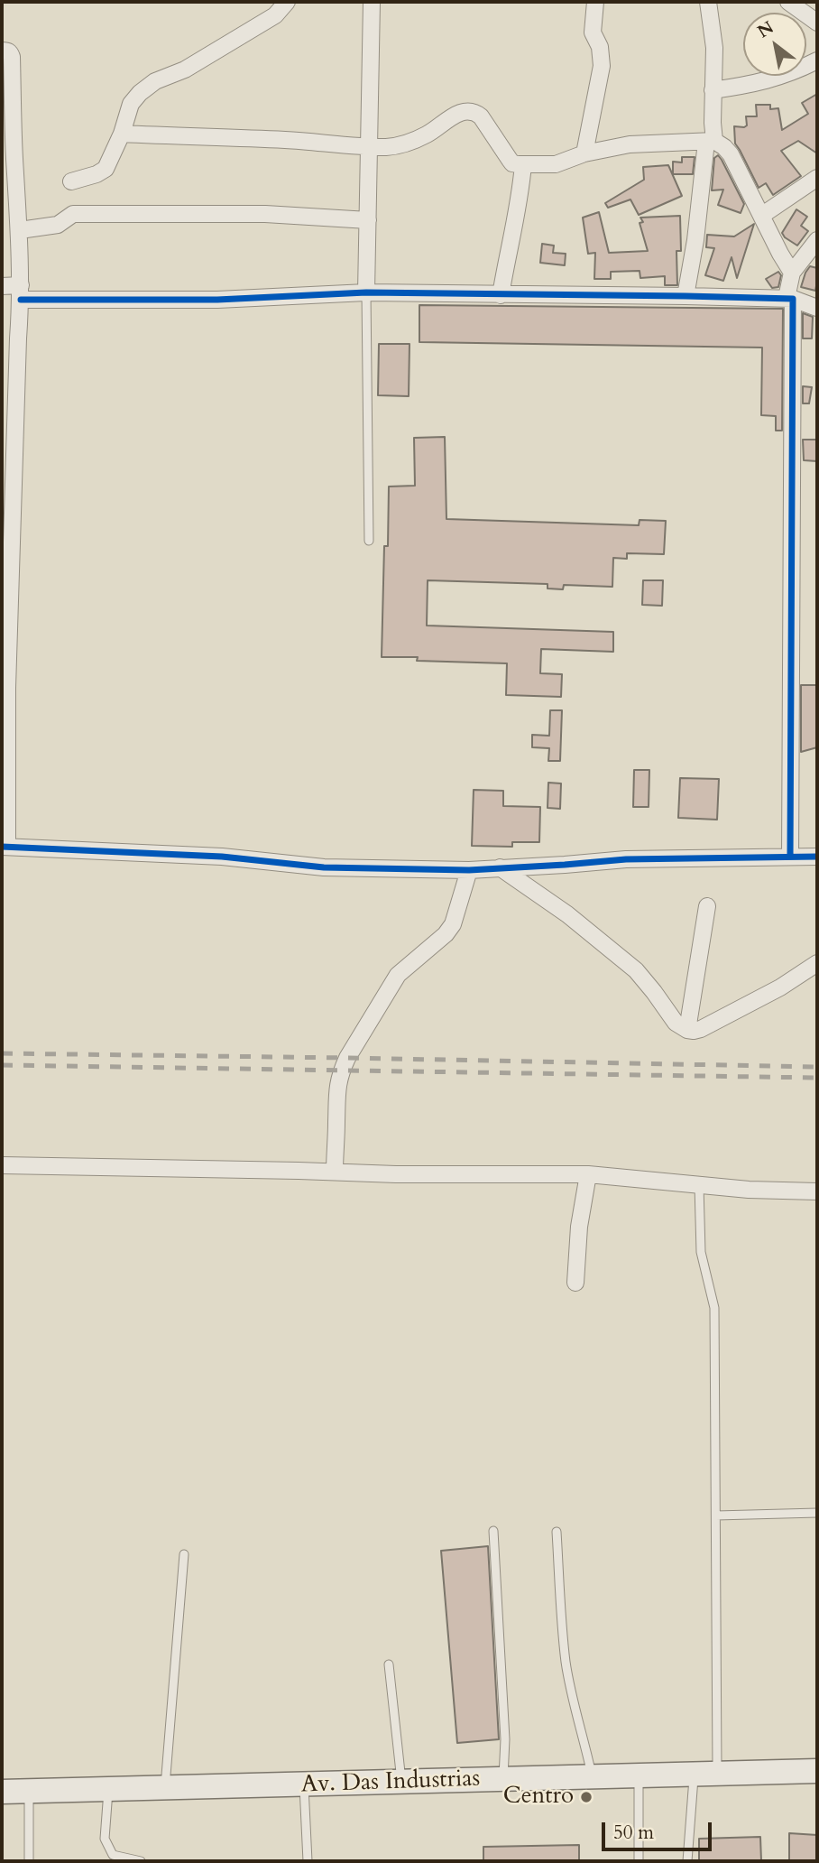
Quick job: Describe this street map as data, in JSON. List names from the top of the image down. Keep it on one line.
{"streets":{"main road":["Av. Das Industrias"]},"places":["Centro"],"scale_bar":"50 m","north":"top left"}
